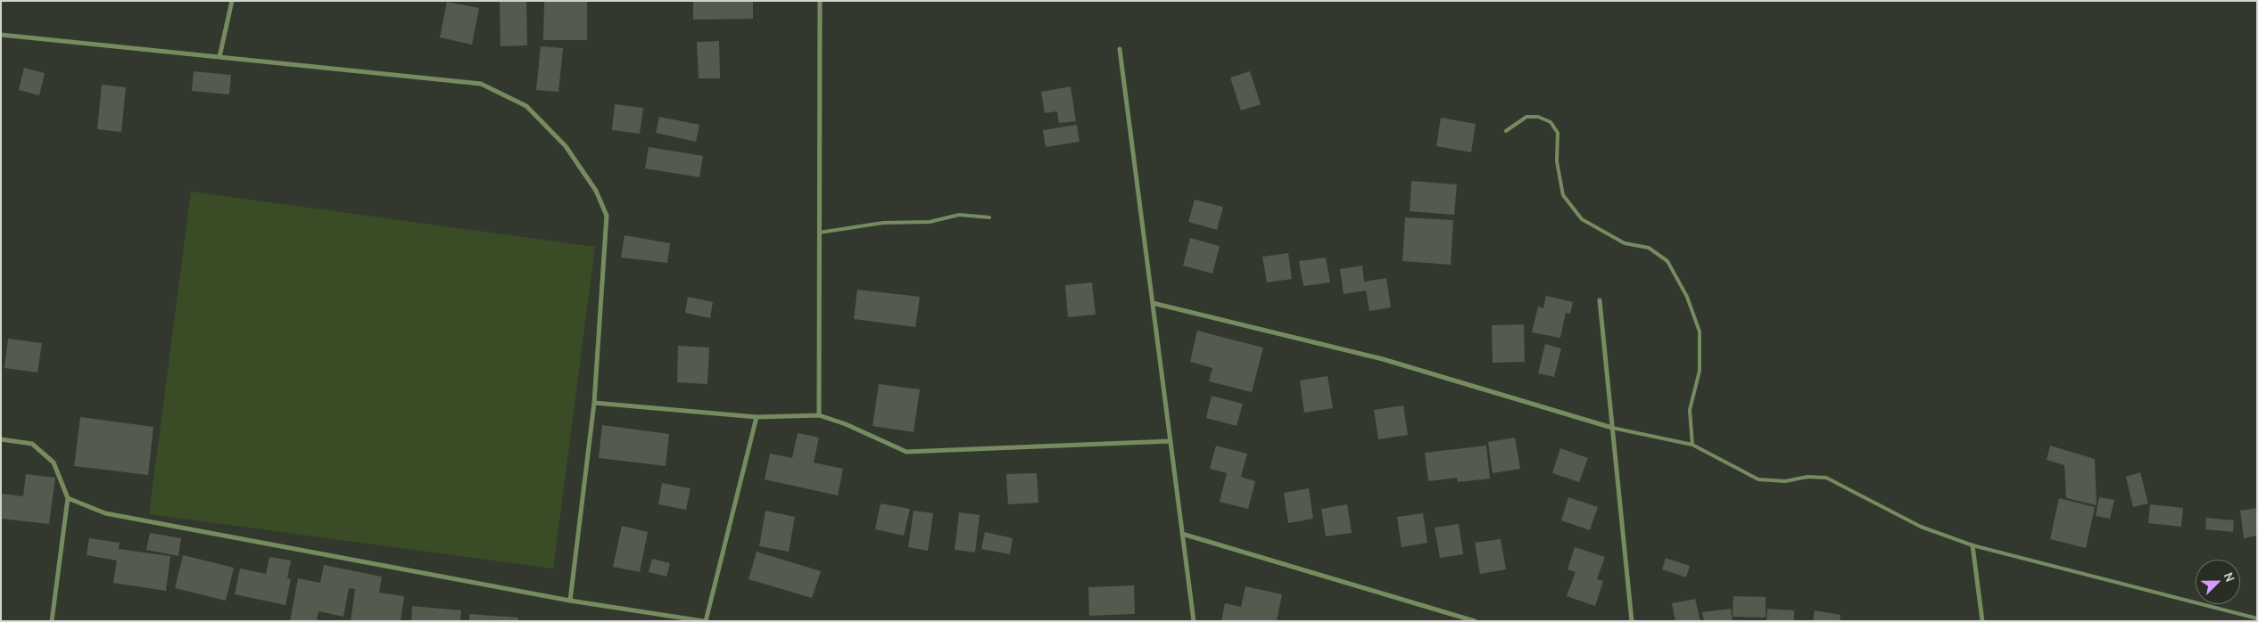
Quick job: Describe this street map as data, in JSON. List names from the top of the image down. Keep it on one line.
{"north":"top right"}
